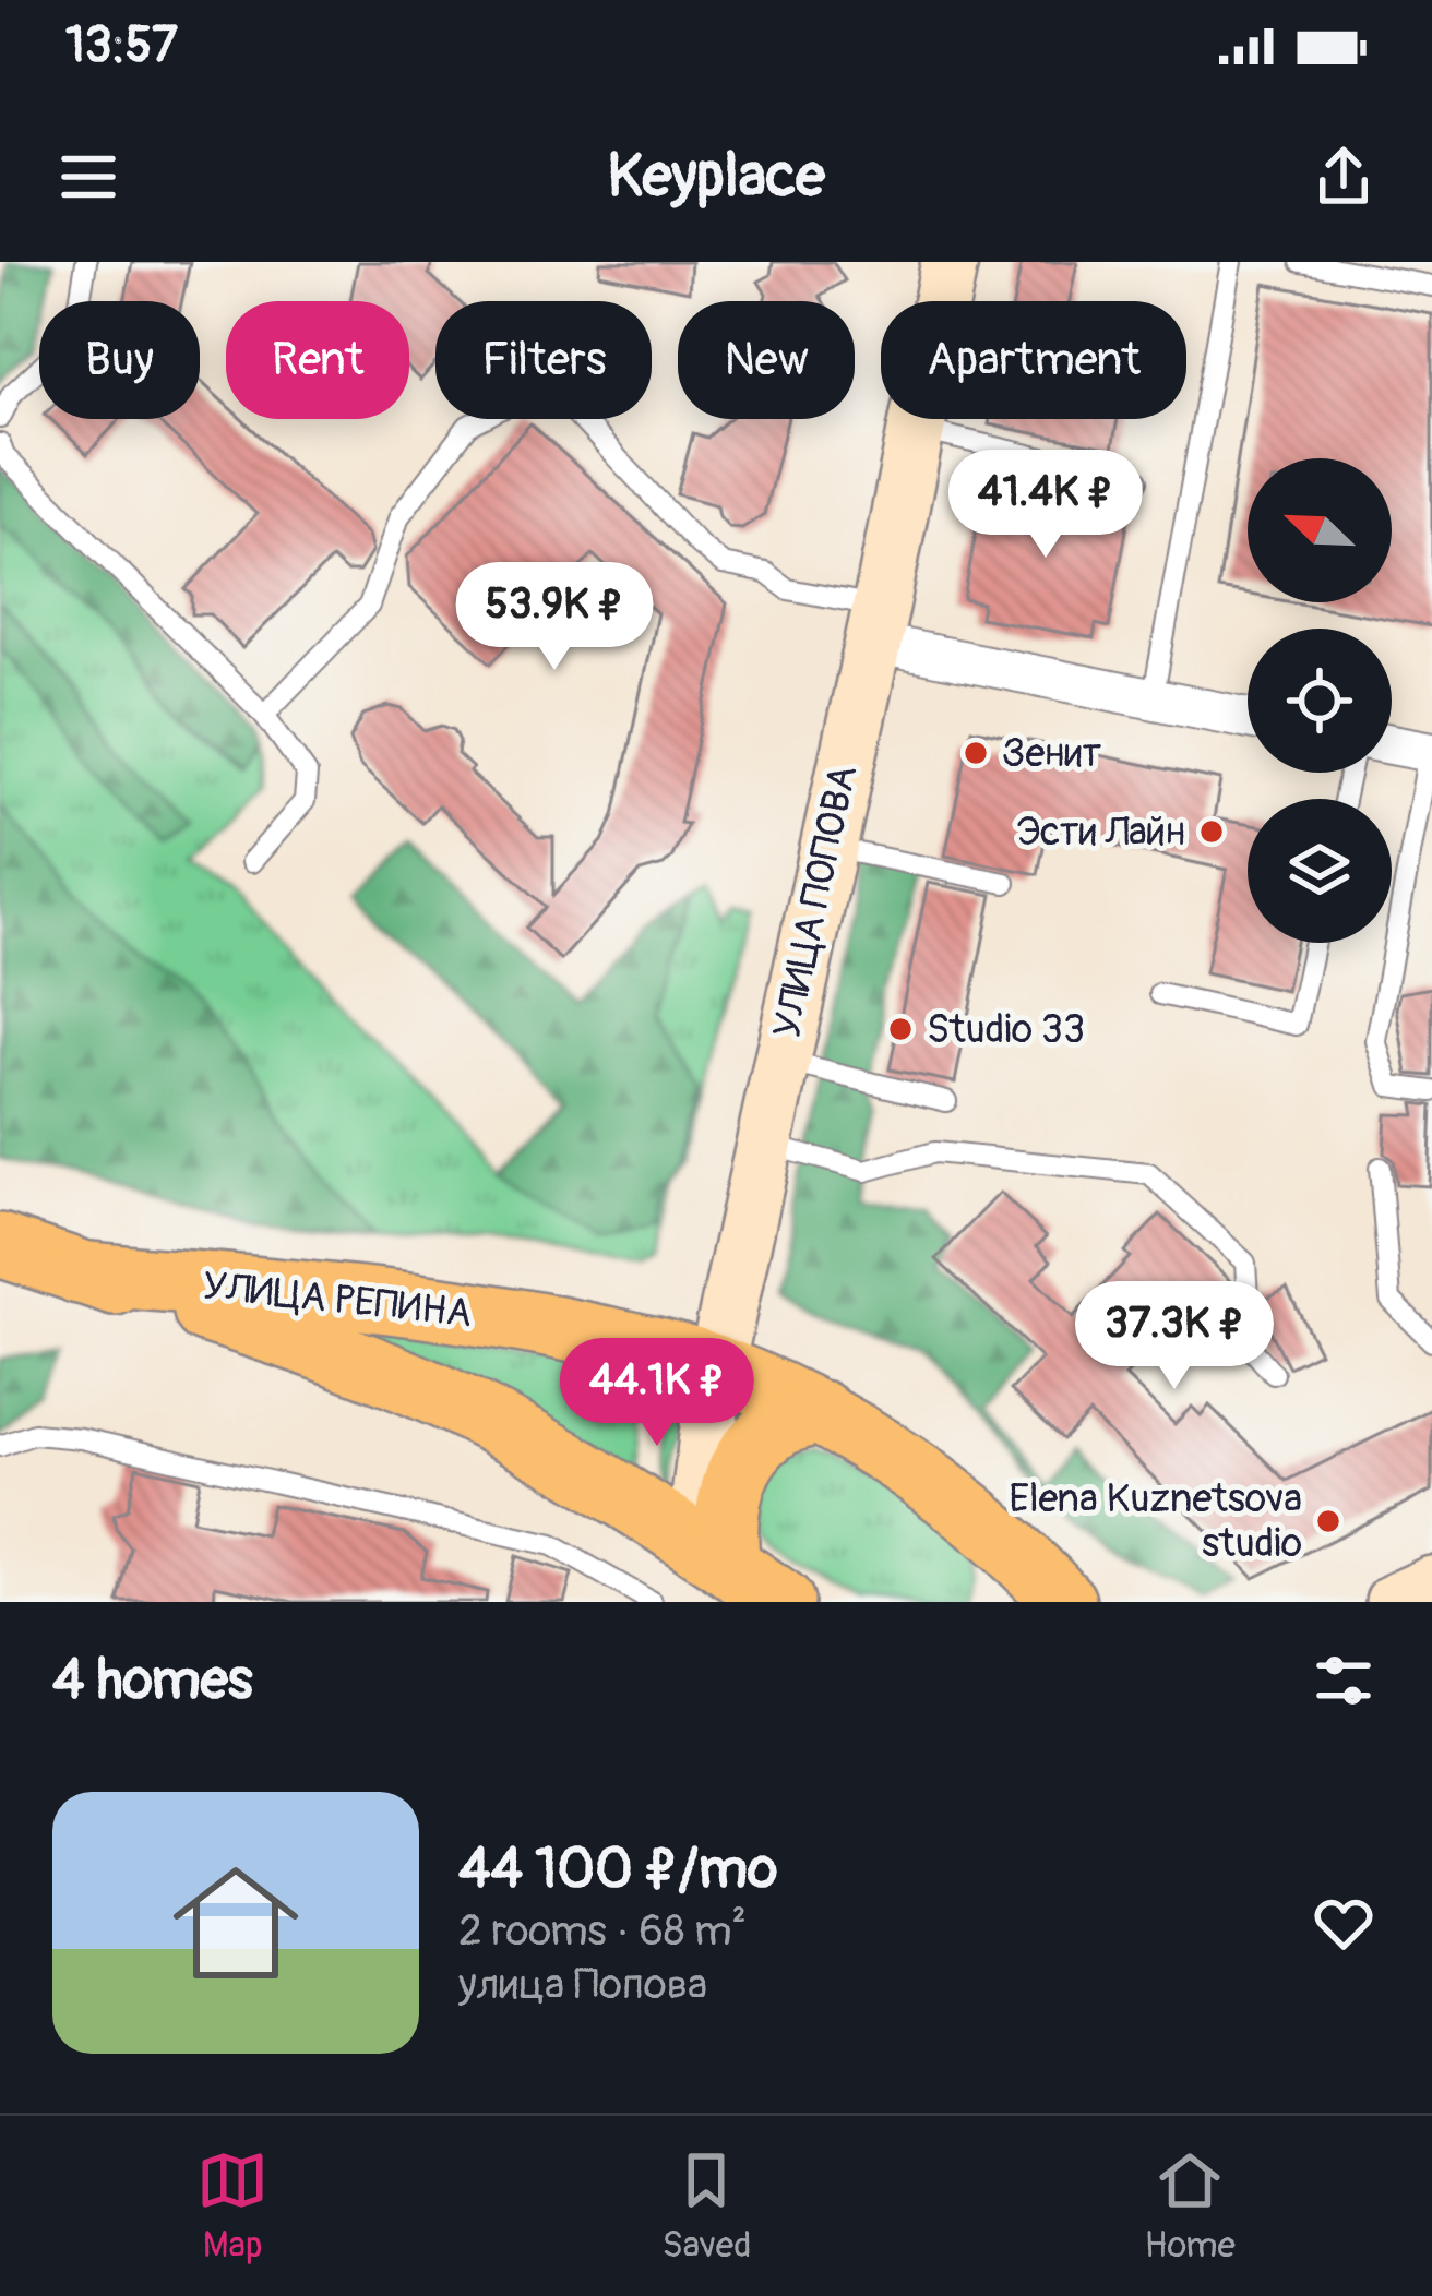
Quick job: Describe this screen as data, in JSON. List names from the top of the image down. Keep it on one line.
{"streets":{"main road":["УЛИЦА РЕПИНА"],"street":["УЛИЦА ПОПОВА"]},"crossings":[["УЛИЦА ПОПОВА","УЛИЦА РЕПИНА"]],"places":["Зенит","Эсти Лайн","Studio 33","Elena Kuznetsova studio"],"north":"top left","page":{"status":"13:57","header":"Keyplace","chip":["Buy","Rent","Filters","New","Apartment"],"price":["41.4K ₽","53.9K ₽","37.3K ₽","44.1K ₽"],"heading":"4 homes","list":[{"name":"44 100 ₽/mo","note":"2 rooms · 68 m² · улица Попова"}],"tabs":["Map","Saved","Home"]}}
